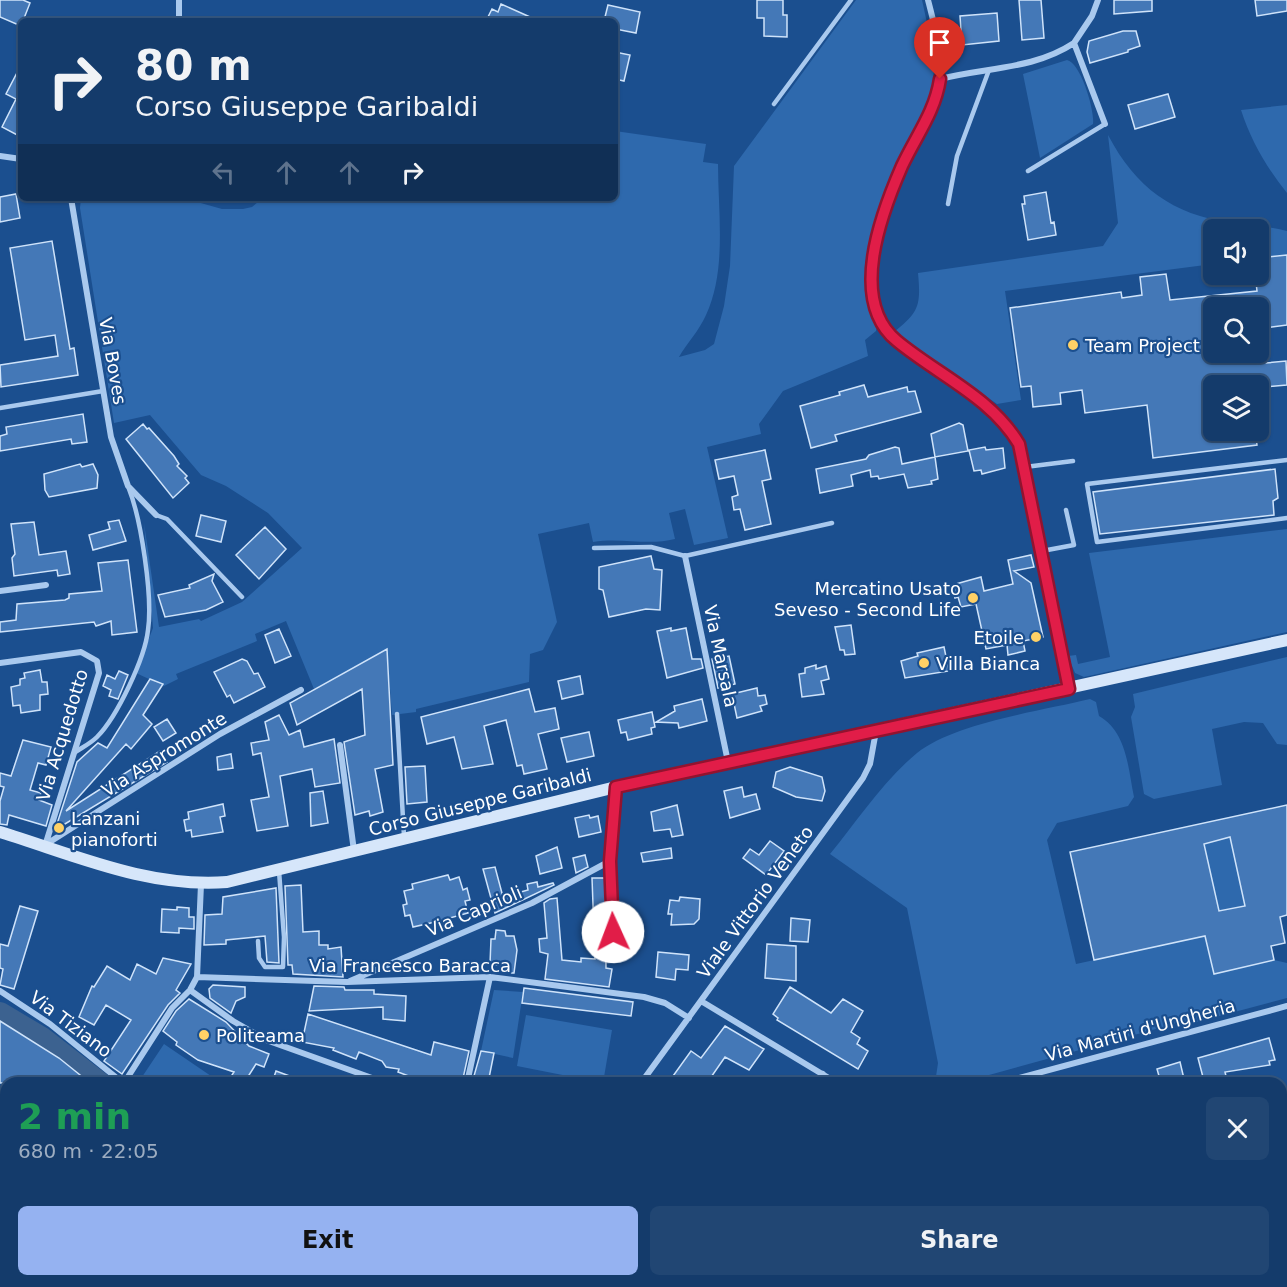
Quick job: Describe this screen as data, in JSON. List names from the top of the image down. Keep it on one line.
{"streets":{"main road":["Corso Giuseppe Garibaldi"],"street":["Via Boves","Via Marsala","Via Acquedotto","Via Aspromonte","Viale Vittorio Veneto","Via Caprioli","Via Francesco Baracca","Via Tiziano","Via Martiri d'Ungheria"]},"crossings":[["Via Marsala","Corso Giuseppe Garibaldi"],["Via Acquedotto","Via Aspromonte"],["Via Acquedotto","Corso Giuseppe Garibaldi"],["Via Aspromonte","Corso Giuseppe Garibaldi"],["Corso Giuseppe Garibaldi","Viale Vittorio Veneto"],["Viale Vittorio Veneto","Via Francesco Baracca"],["Via Caprioli","Via Francesco Baracca"]],"places":["Team Project","Mercatino Usato Seveso - Second Life","Etoile","Villa Bianca","Lanzani pianoforti","Politeama"],"page":{"turn":["80 m","Corso Giuseppe Garibaldi"],"heading":["2 min","680 m · 22:05"],"buttons":["Exit","Share"]}}
